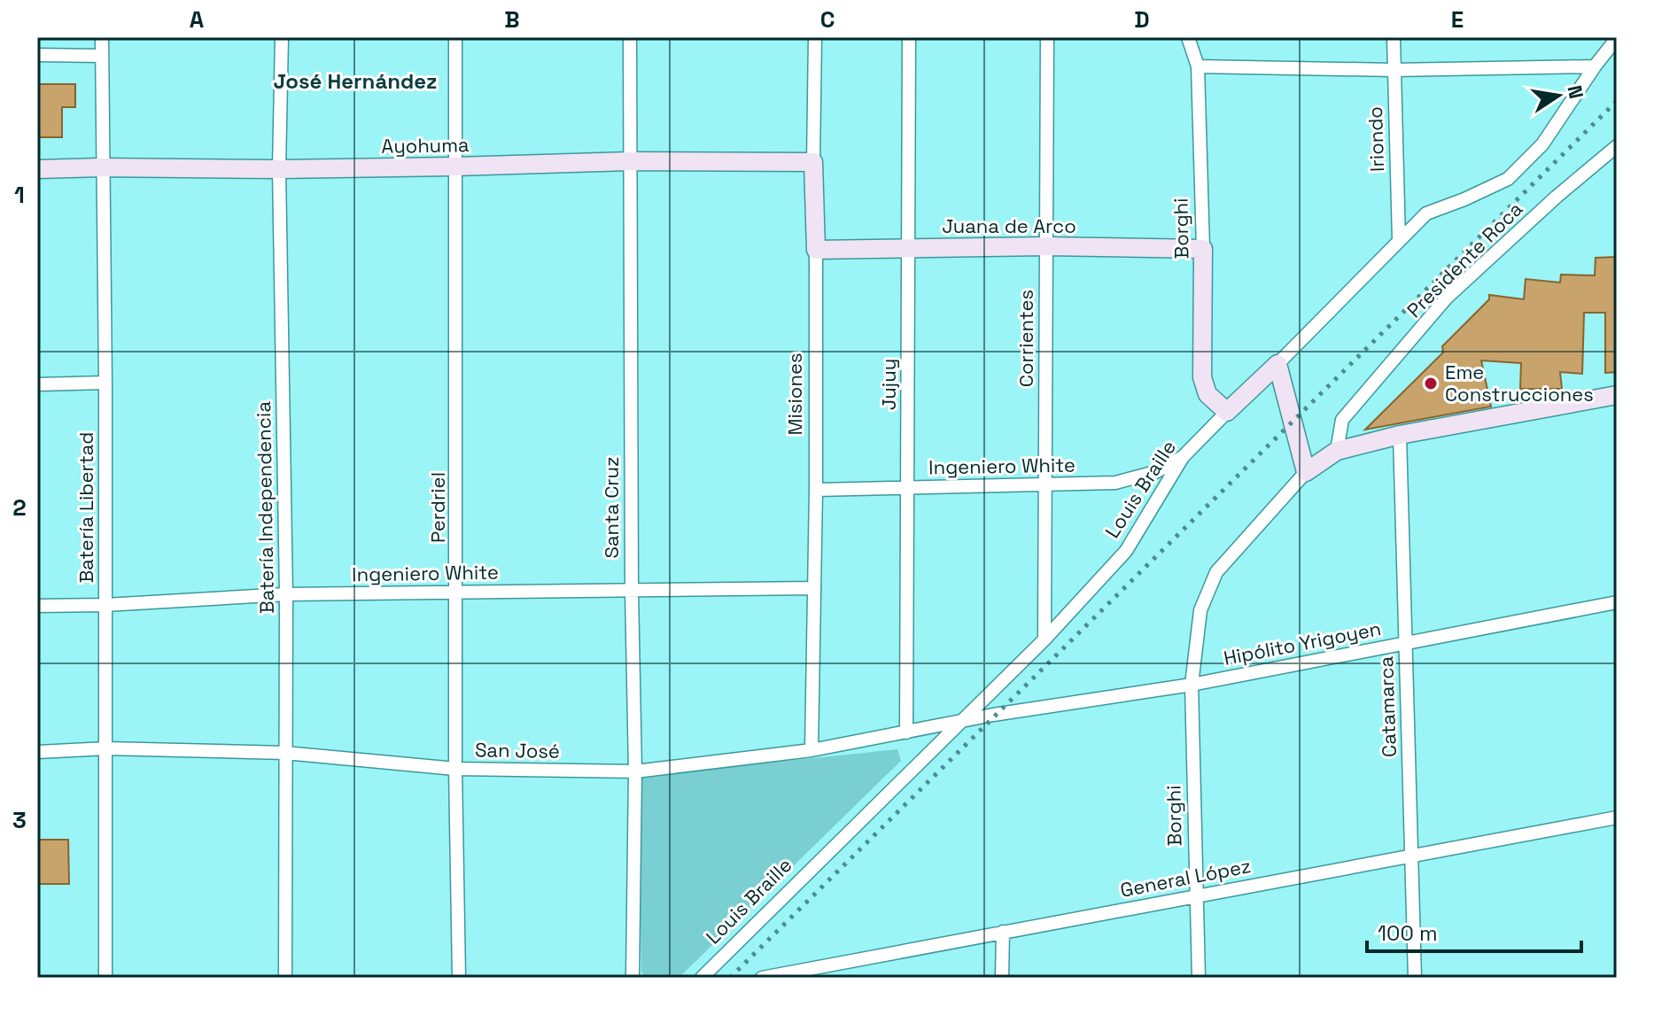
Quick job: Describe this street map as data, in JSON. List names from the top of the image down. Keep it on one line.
{"streets":{"street":["Iriondo","Ayohuma","Juana de Arco","Borghi","Presidente Roca","Corrientes","Jujuy","Misiones","Ingeniero White","Louis Braille","Batería Libertad","Batería Independencia","Perdriel","Santa Cruz","Hipólito Yrigoyen","Catamarca","San José","General López"]},"crossings":[["Iriondo","Louis Braille"],["Ayohuma","Misiones"],["Ayohuma","Batería Libertad"],["Ayohuma","Batería Independencia"],["Ayohuma","Perdriel"],["Ayohuma","Santa Cruz"],["Juana de Arco","Borghi"],["Juana de Arco","Corrientes"],["Juana de Arco","Jujuy"],["Juana de Arco","Misiones"],["Borghi","Louis Braille"],["Borghi","Hipólito Yrigoyen"],["Borghi","General López"],["Corrientes","Ingeniero White"],["Corrientes","Louis Braille"],["Jujuy","Ingeniero White"],["Jujuy","San José"],["Misiones","Ingeniero White"],["Misiones","San José"],["Ingeniero White","Louis Braille"],["Ingeniero White","Batería Libertad"],["Ingeniero White","Batería Independencia"],["Ingeniero White","Perdriel"],["Ingeniero White","Santa Cruz"],["Louis Braille","San José"],["Batería Libertad","San José"],["Batería Independencia","San José"],["Perdriel","San José"],["Santa Cruz","San José"],["Hipólito Yrigoyen","Catamarca"],["Hipólito Yrigoyen","San José"],["Catamarca","General López"]],"districts":["José Hernández"],"places":["Eme Construcciones"],"scale_bar":"100 m","north":"right","grid":{"columns":["A","B","C","D","E"],"rows":["1","2","3"]}}
